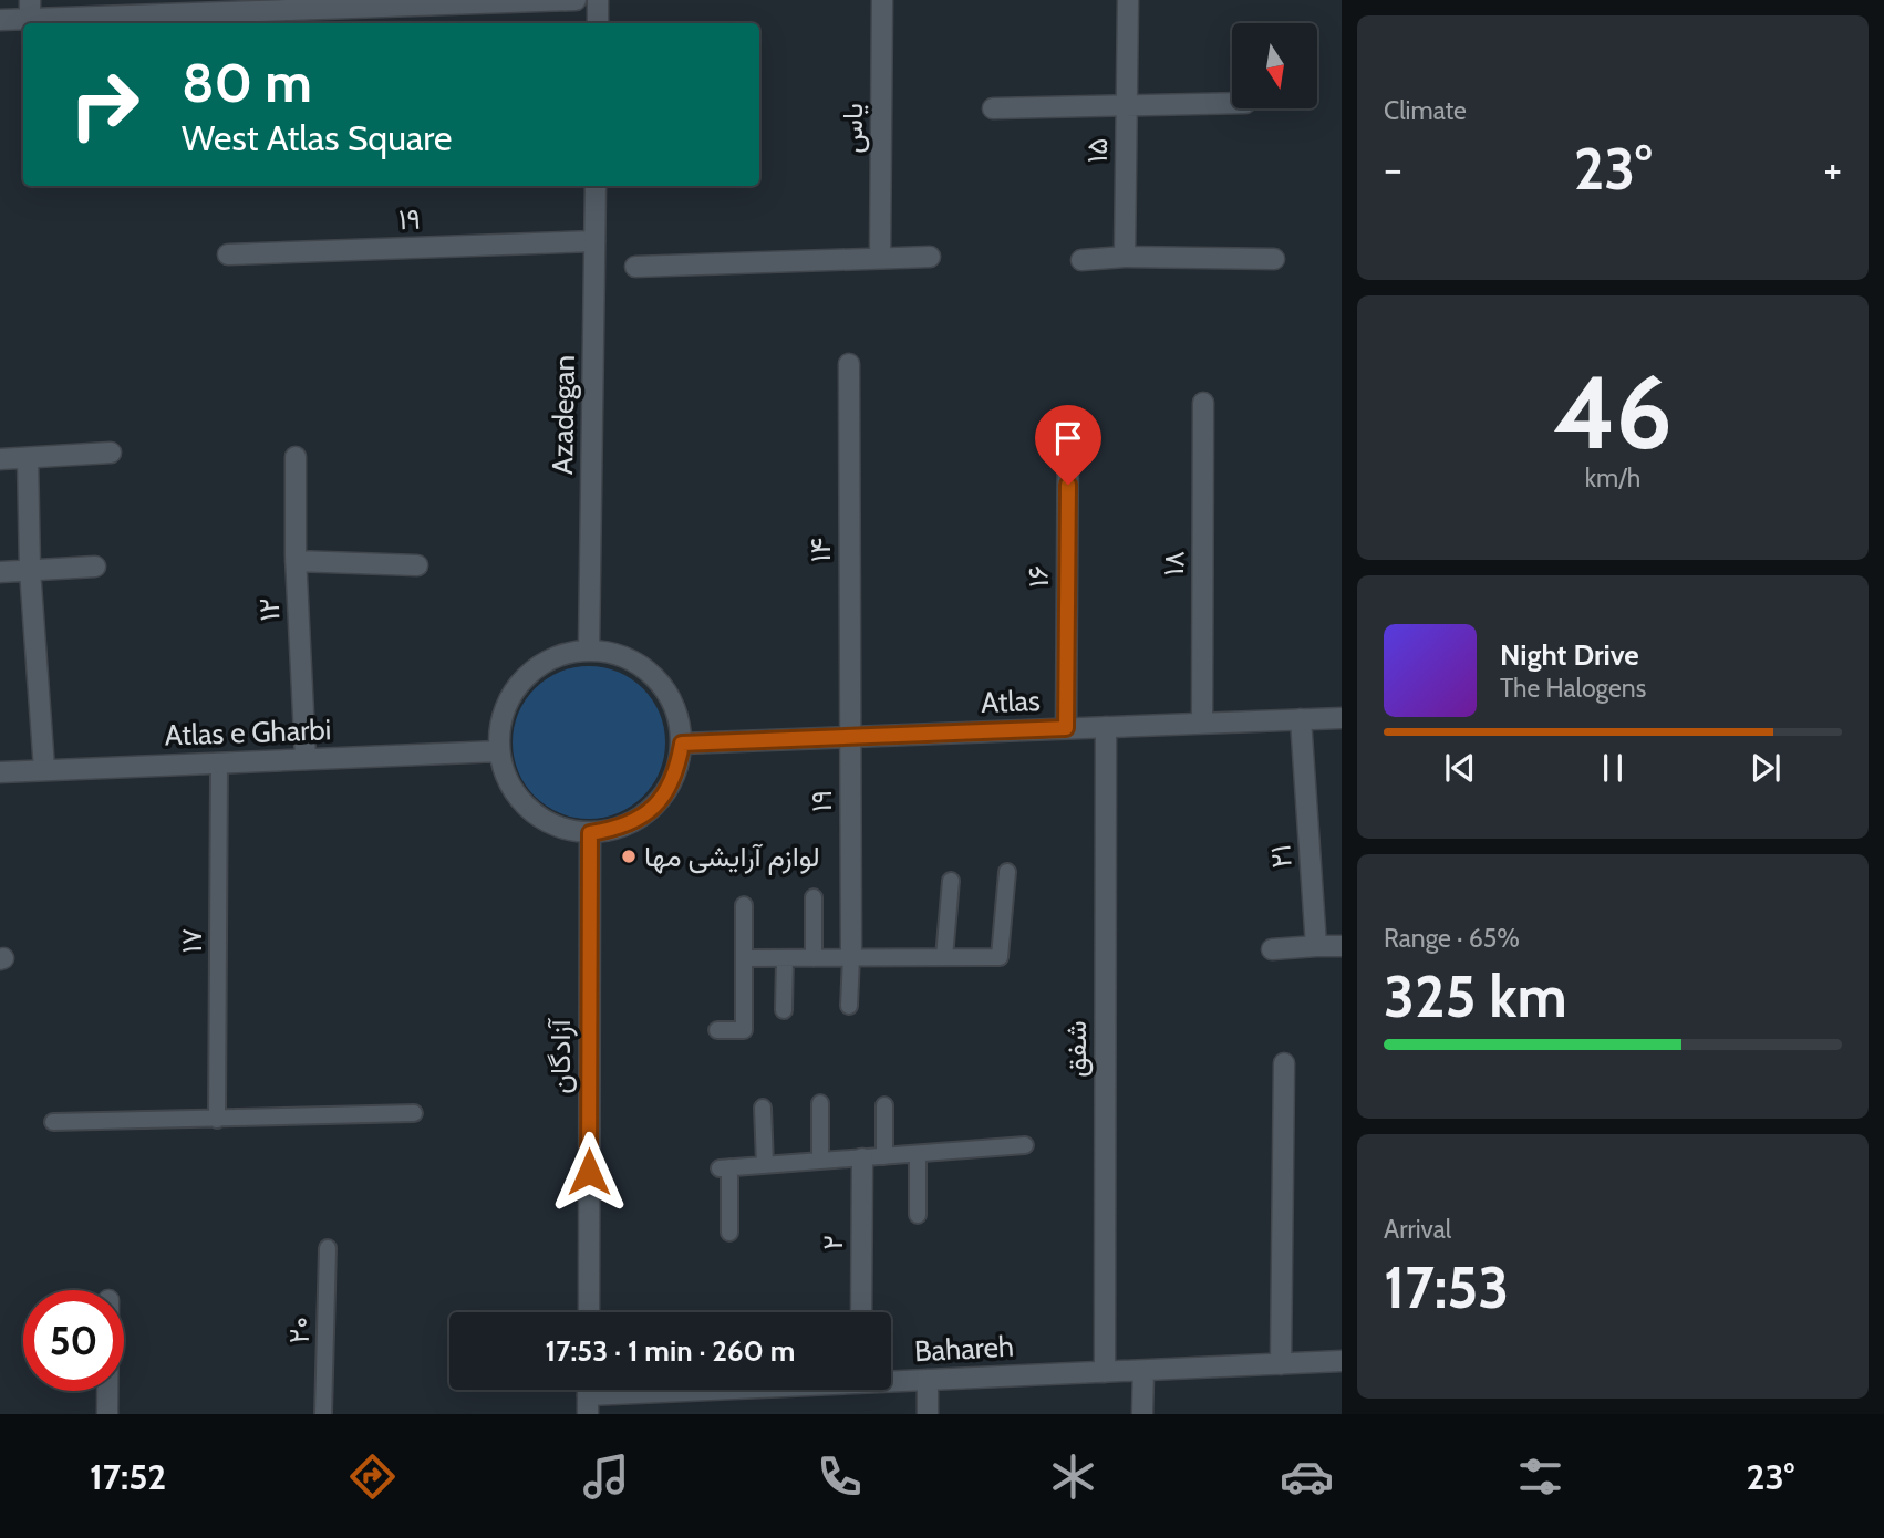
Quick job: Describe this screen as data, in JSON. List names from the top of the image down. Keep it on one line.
{"streets":{"street":["یاس","۱۵","۱۹","Azadegan","۱۴","۱۸","۱۶","۱۲","Atlas","Atlas e Gharbi","۲۱","شفق","آزادگان","۲","Bahareh"],"lane":["۱۷","۲۰"]},"crossings":[["۱۹","Azadegan"],["۱۹","۱۴"],["۱۹","Atlas"],["Azadegan","Atlas"],["Azadegan","Atlas e Gharbi"],["Azadegan","آزادگان"],["۱۴","Atlas"],["۱۸","Atlas"],["۱۶","Atlas"],["۱۲","Atlas e Gharbi"],["Atlas","Atlas e Gharbi"],["Atlas","۲۱"],["Atlas","شفق"],["Atlas","آزادگان"],["Atlas e Gharbi","۱۷"],["Atlas e Gharbi","آزادگان"],["شفق","Bahareh"]],"places":["لوازم آرایشی مها"],"north":"bottom","page":{"tile":["Climate",["46","km/h"],["Range · 65%","325 km"],["Arrival","17:53"]],"turn":["80 m","West Atlas Square"],"heat":["−","23°","+"],"song":["Night Drive","The Halogens"],"limit":"50","trip":"17:53 · 1 min · 260 m","tabs":["17:52","23°"]}}
